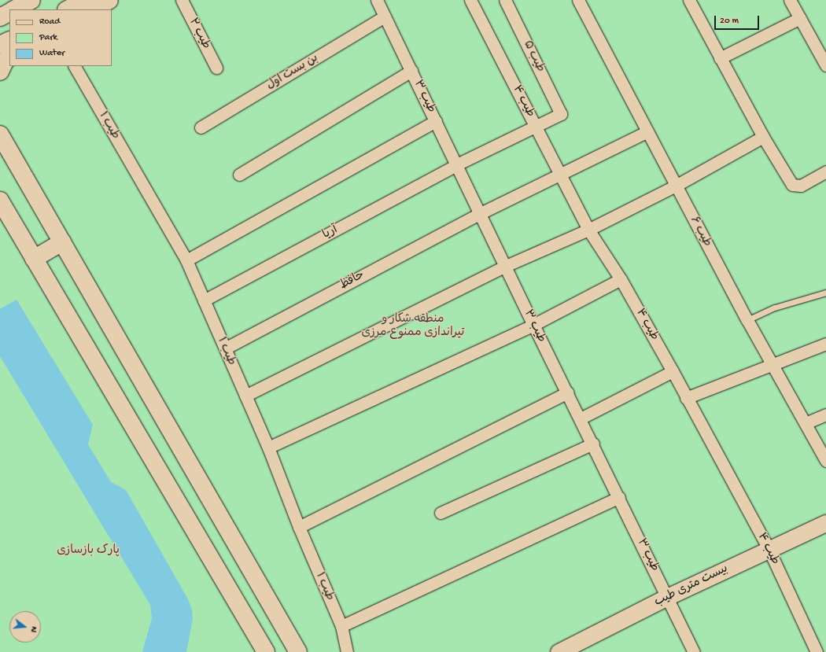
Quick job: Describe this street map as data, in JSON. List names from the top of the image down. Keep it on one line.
{"streets":{"street":["طیب ۲","طیب ۵","بن بست اول","طیب ۳","طیب ۴","طیب ۱","طیب ۶","آریا","حافظ","بیست متری طیب"]},"crossings":[["طیب ۵","آریا"],["بن بست اول","طیب ۳"],["طیب ۳","آریا"],["طیب ۳","حافظ"],["طیب ۳","بیست متری طیب"],["طیب ۴","آریا"],["طیب ۴","حافظ"],["طیب ۴","بیست متری طیب"],["طیب ۱","آریا"],["طیب ۱","حافظ"],["طیب ۶","حافظ"]],"parks":["منطقه شکار و تیراندازی ممنوع مرزی","پارک بازسازی"],"legend":["Road","Park","Water"],"scale_bar":"20 m","north":"right"}
